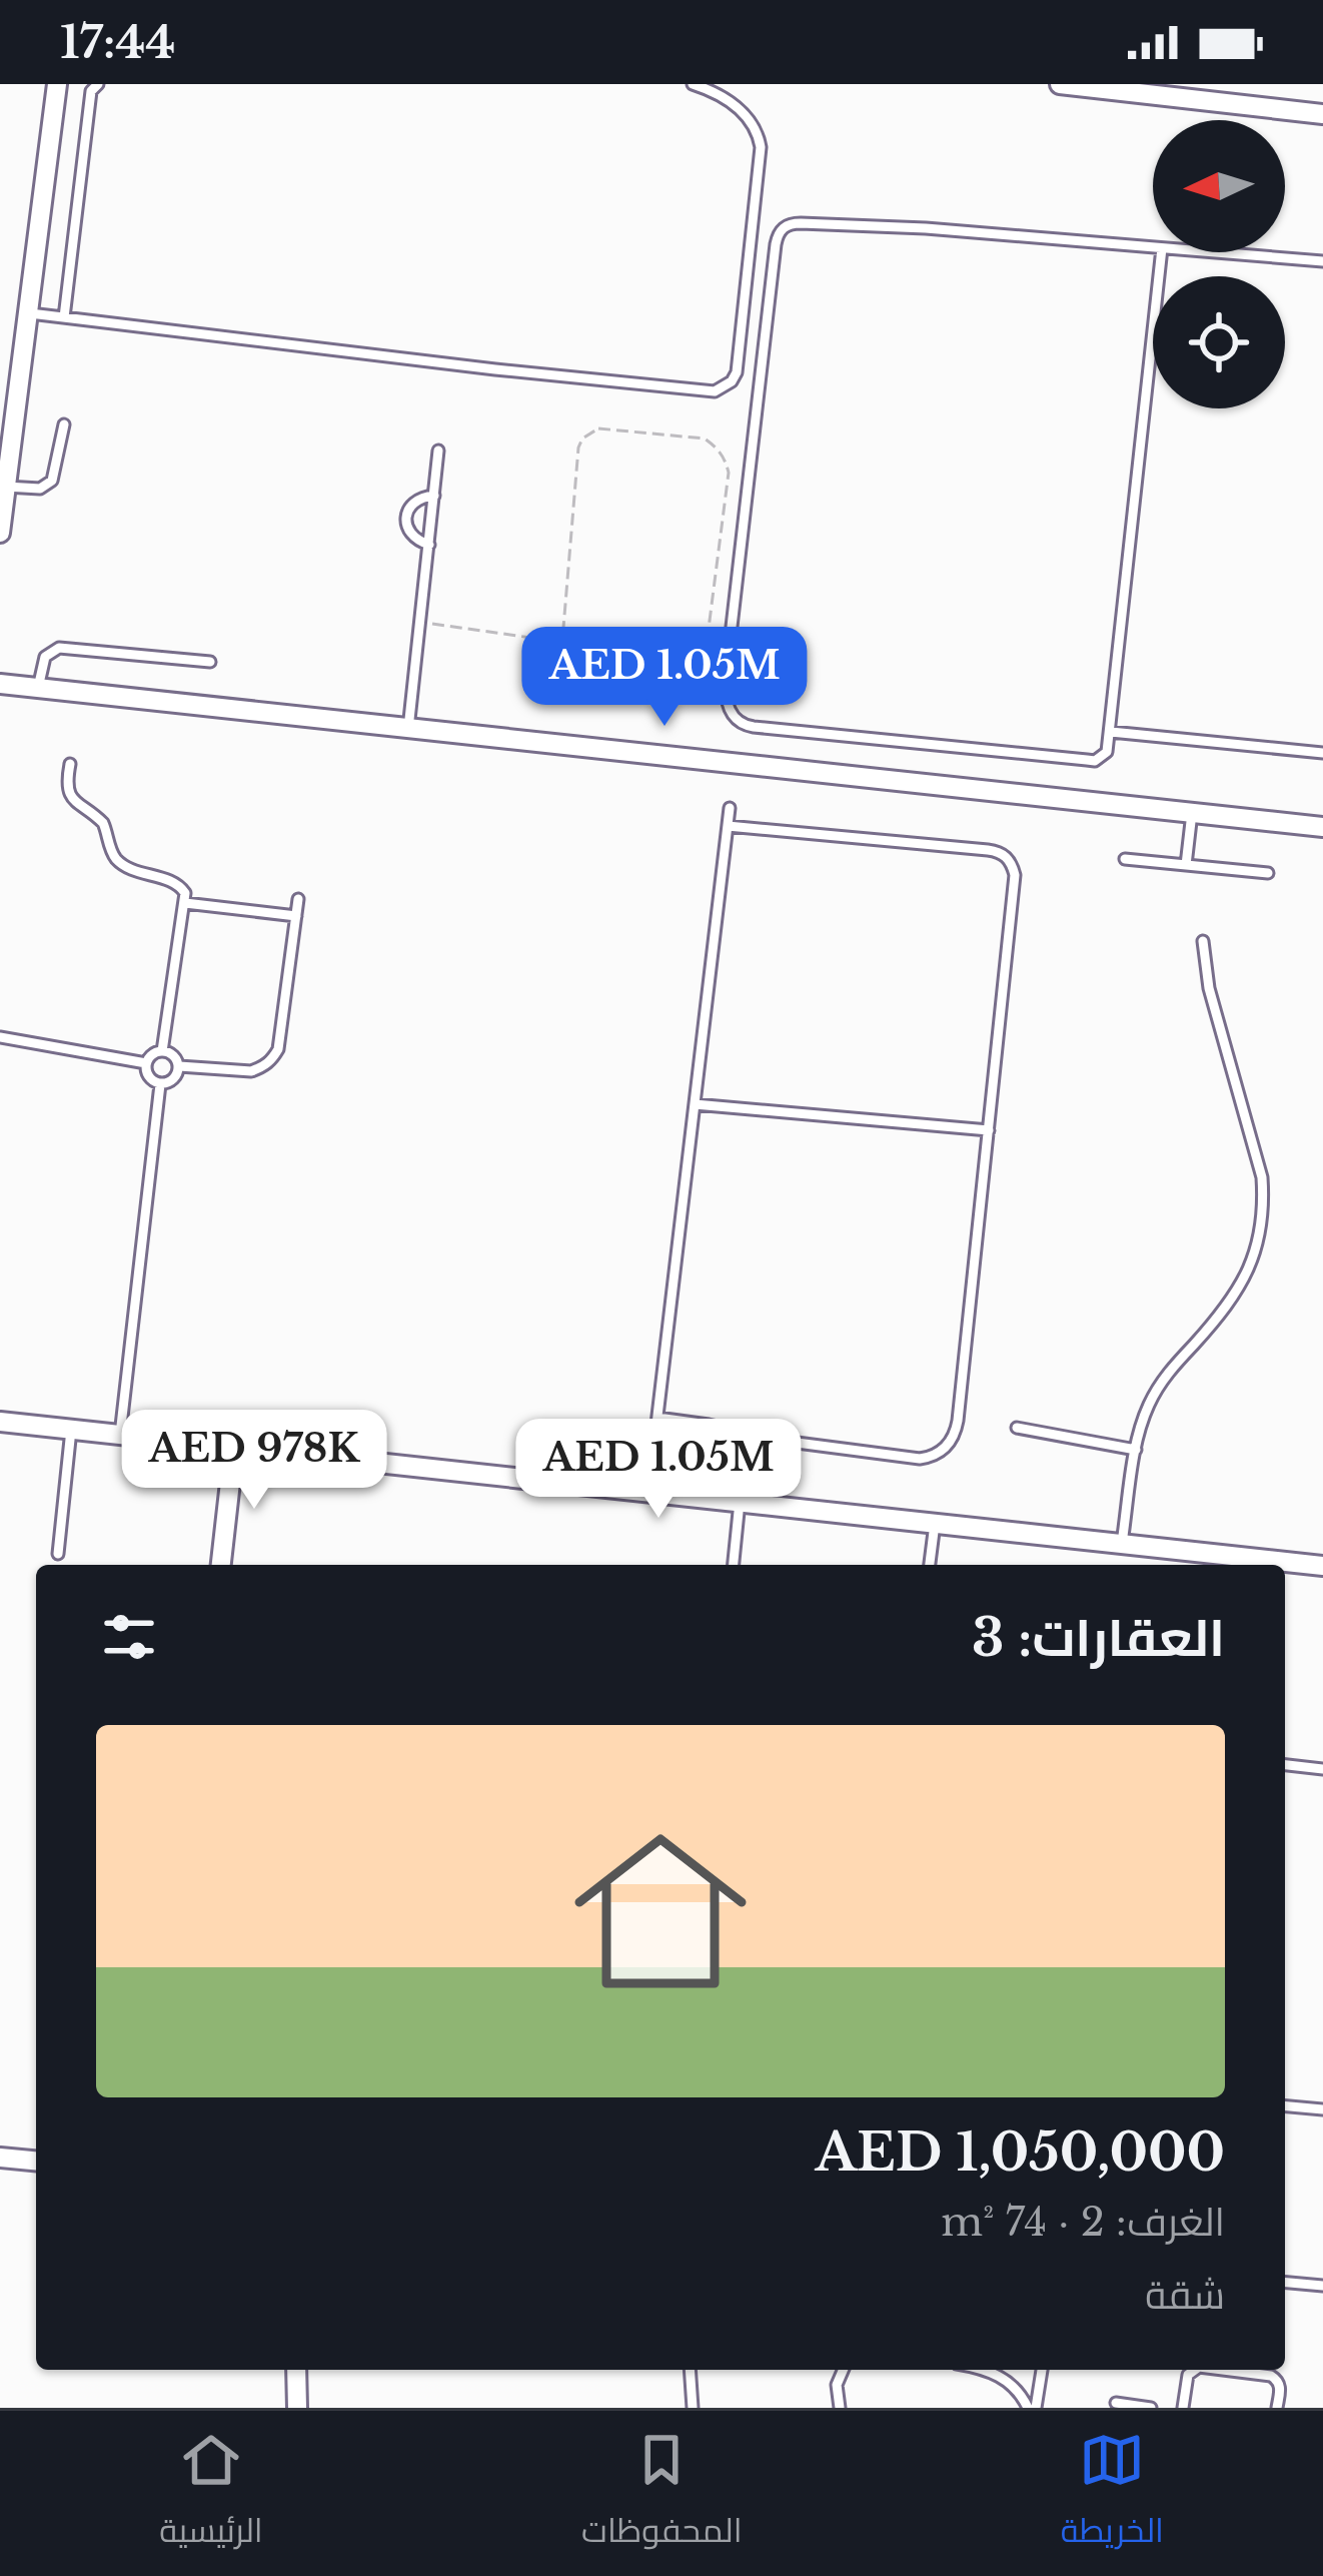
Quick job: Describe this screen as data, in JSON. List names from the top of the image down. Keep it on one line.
{"north":"left","page":{"status":"17:44","price":["AED 1.05M","AED 978K","AED 1.05M"],"heading":"العقارات: 3","list":[{"name":"AED 1,050,000","note":"الغرف: 2 · 74 m² · شقة"}],"tabs":["الخريطة","المحفوظات","الرئيسية"]}}
